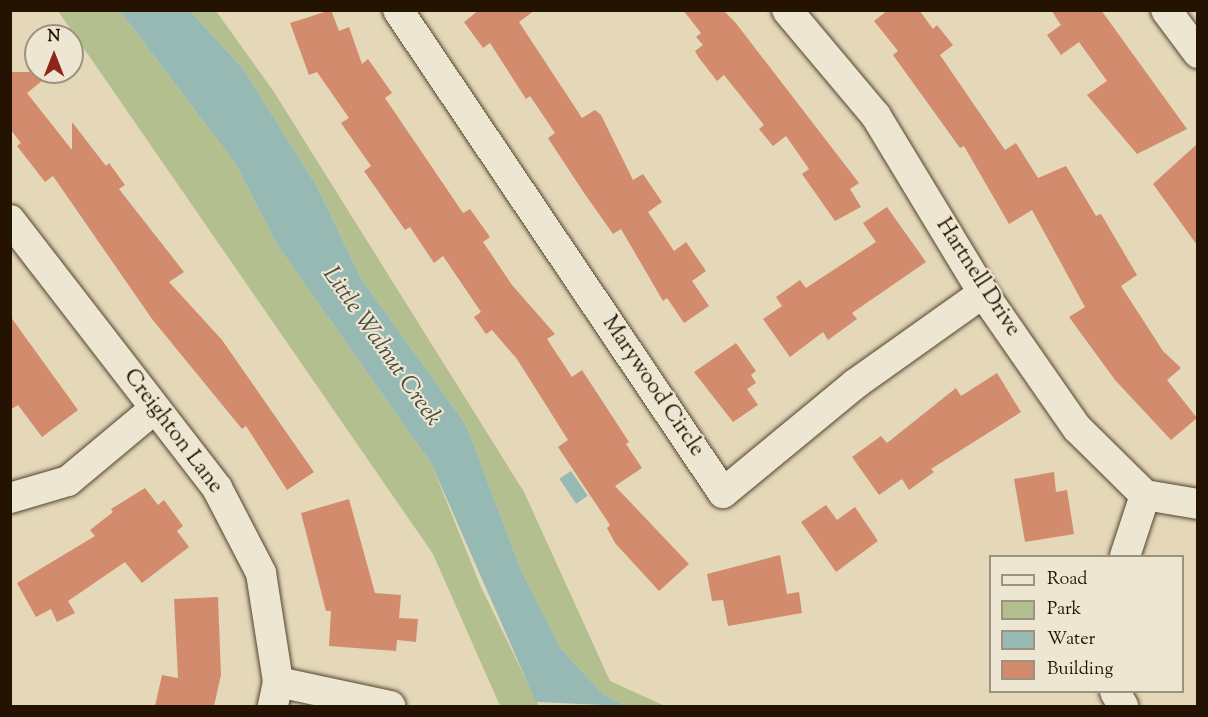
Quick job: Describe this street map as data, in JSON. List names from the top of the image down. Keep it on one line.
{"streets":{"street":["Hartnell Drive","Marywood Circle","Creighton Lane"]},"crossings":[["Hartnell Drive","Marywood Circle"]],"water":["Little Walnut Creek"],"legend":["Road","Park","Water","Building"],"north":"top"}
